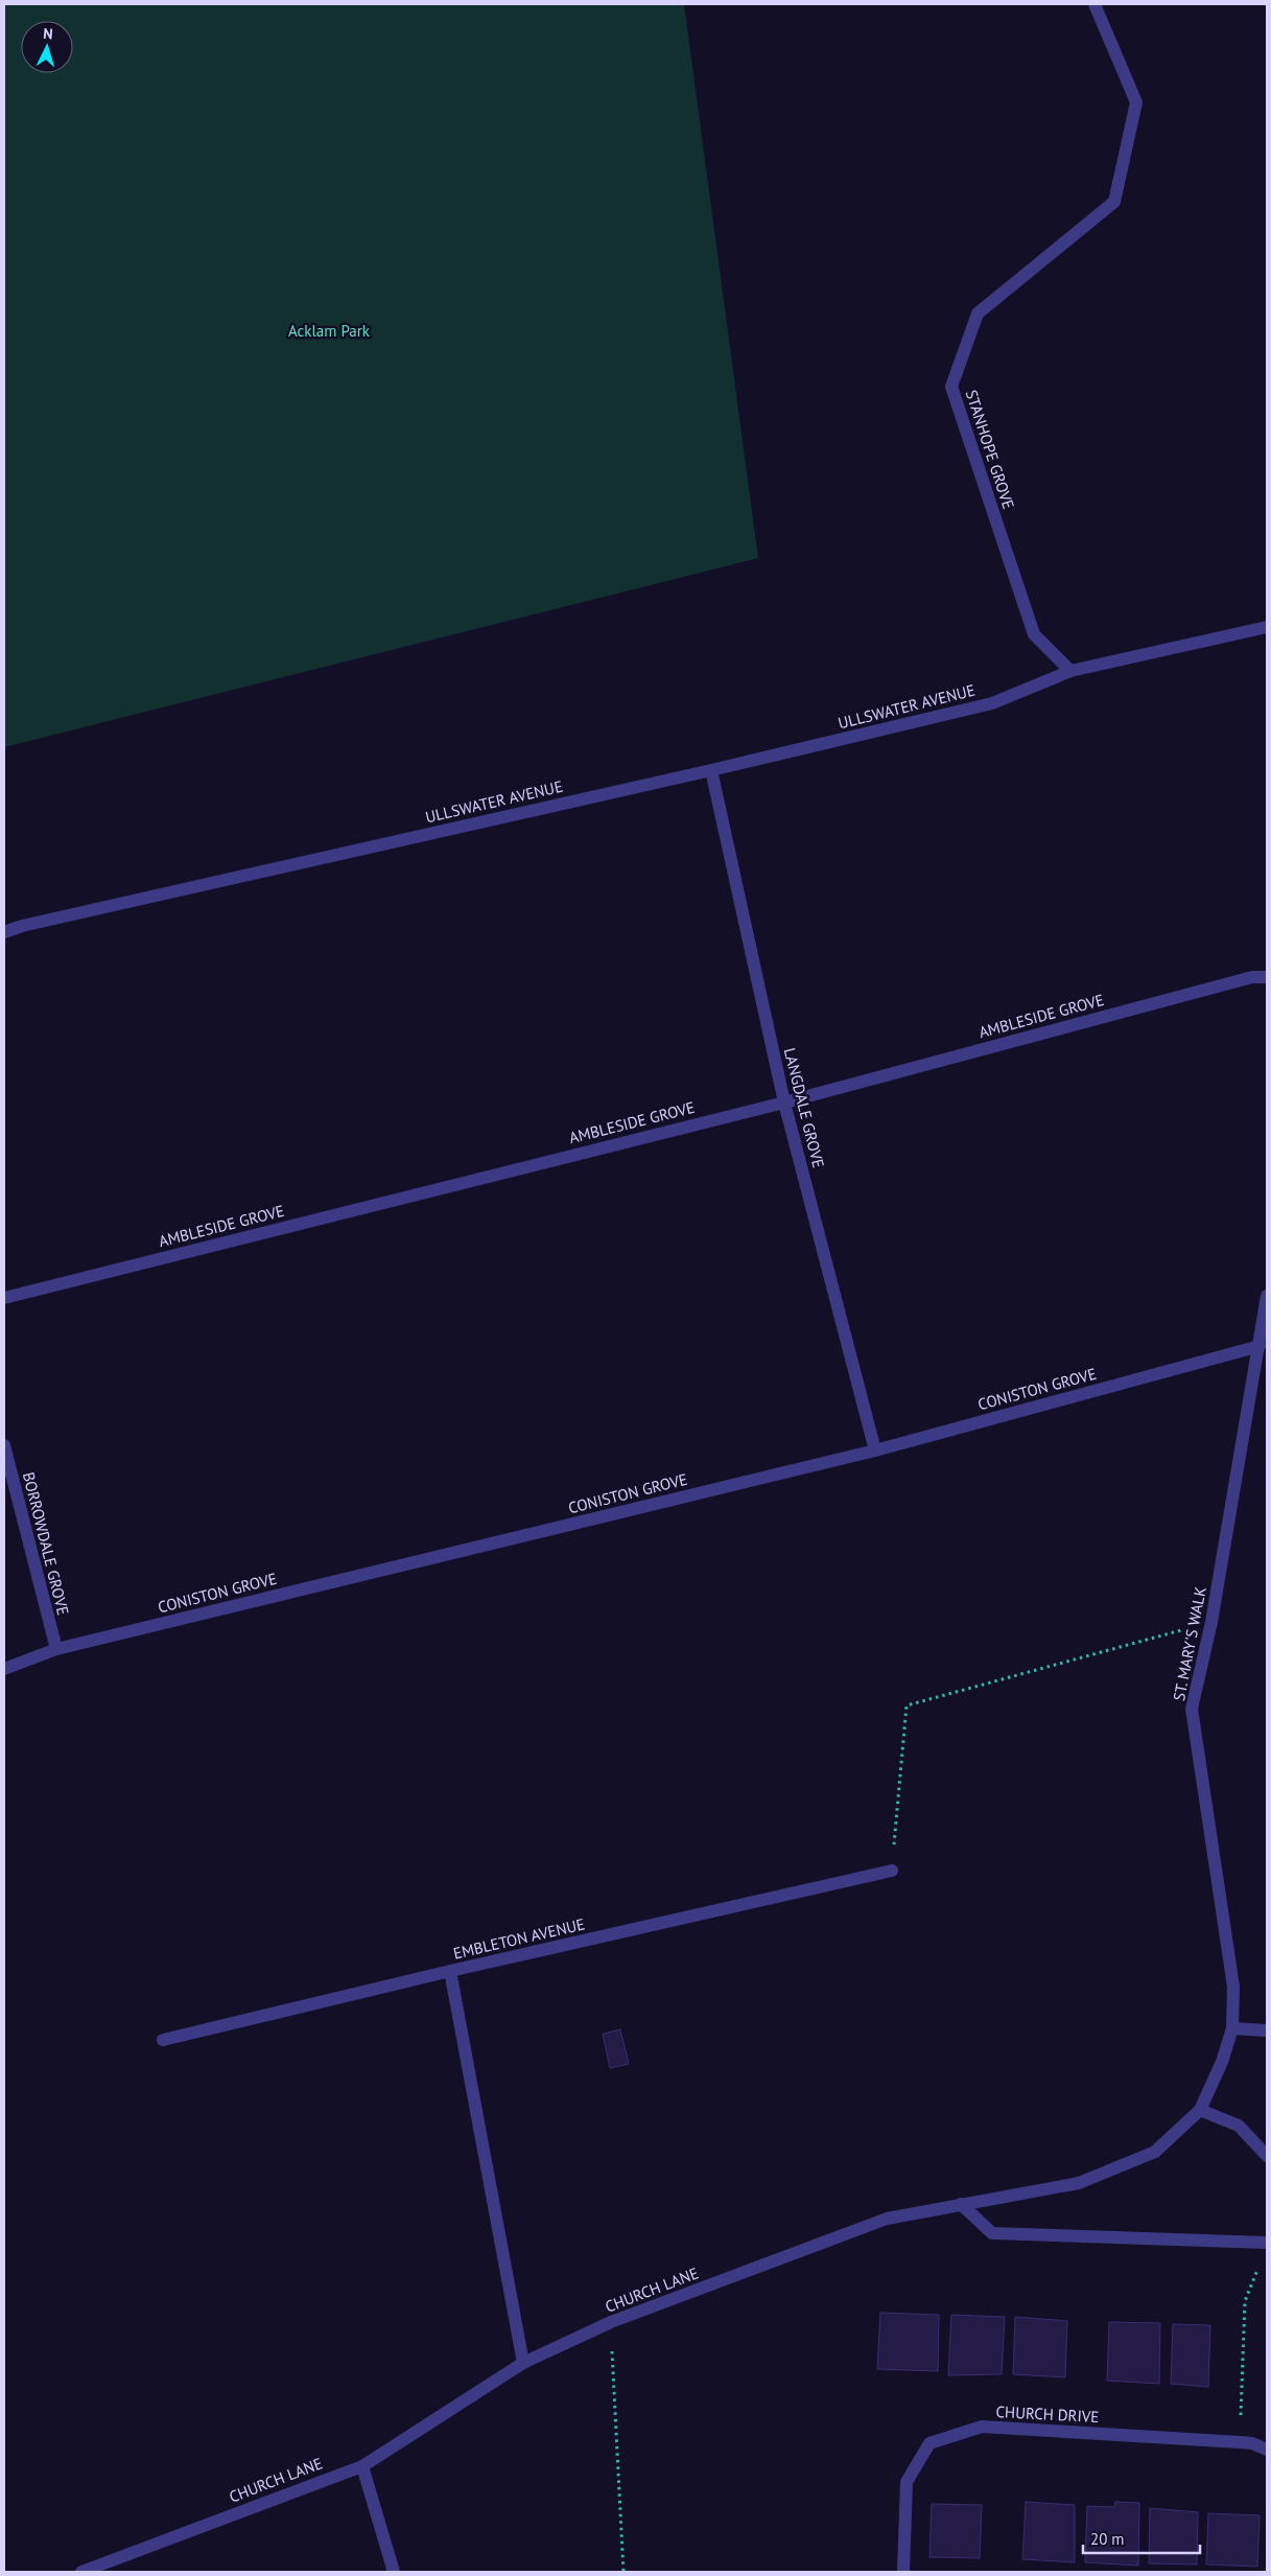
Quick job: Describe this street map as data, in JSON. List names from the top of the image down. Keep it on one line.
{"streets":{"street":["STANHOPE GROVE","ULLSWATER AVENUE","AMBLESIDE GROVE","LANGDALE GROVE","CONISTON GROVE","BORROWDALE GROVE","ST. MARY'S WALK","EMBLETON AVENUE","CHURCH LANE","CHURCH DRIVE"]},"crossings":[["STANHOPE GROVE","ULLSWATER AVENUE"],["ULLSWATER AVENUE","LANGDALE GROVE"],["AMBLESIDE GROVE","LANGDALE GROVE"],["LANGDALE GROVE","CONISTON GROVE"],["CONISTON GROVE","BORROWDALE GROVE"],["CONISTON GROVE","ST. MARY'S WALK"],["ST. MARY'S WALK","CHURCH LANE"],["EMBLETON AVENUE","CHURCH LANE"]],"parks":["Acklam Park"],"scale_bar":"20 m","north":"top"}
